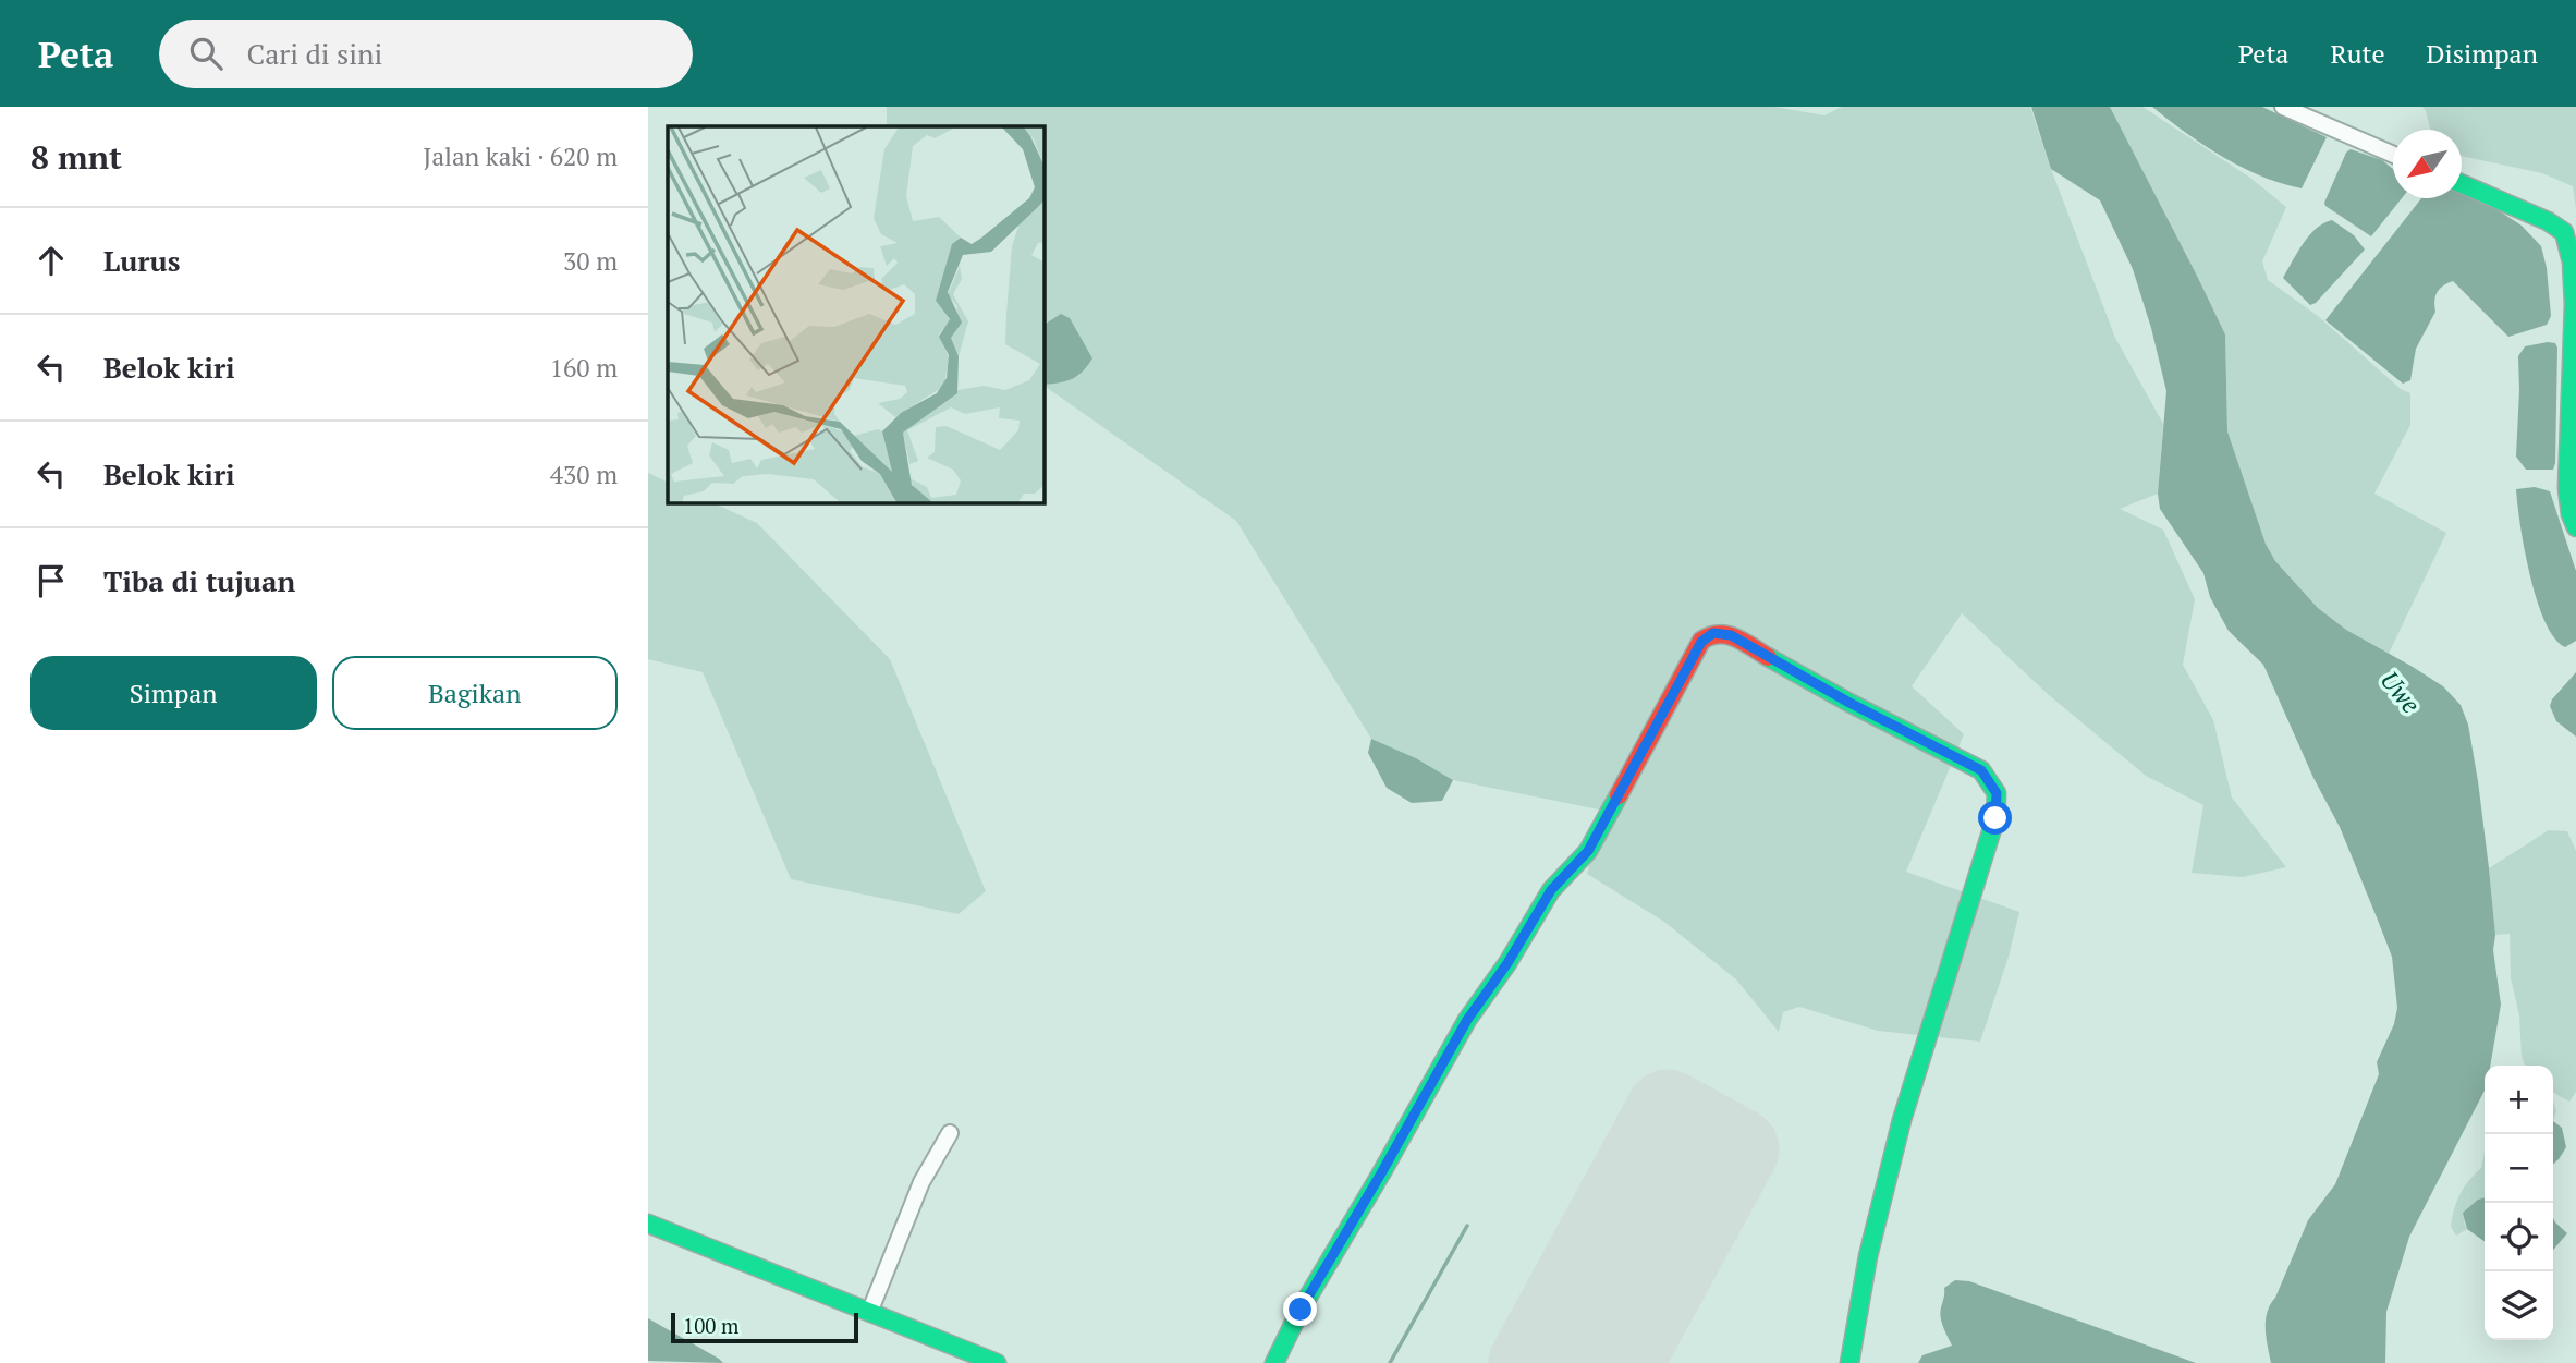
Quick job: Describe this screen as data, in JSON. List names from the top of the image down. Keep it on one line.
{"water":["Uwe"],"scale_bar":"100 m","north":"bottom left","page":{"header":"Peta","search":"Cari di sini","nav":["Peta","Rute","Disimpan"],"heading":["8 mnt","Jalan kaki · 620 m"],"list":[["Lurus","30 m"],["Belok kiri","160 m"],["Belok kiri","430 m"],"Tiba di tujuan"],"buttons":["Simpan","Bagikan"],"map_buttons":["+","−"],"scale":"100 m"}}
